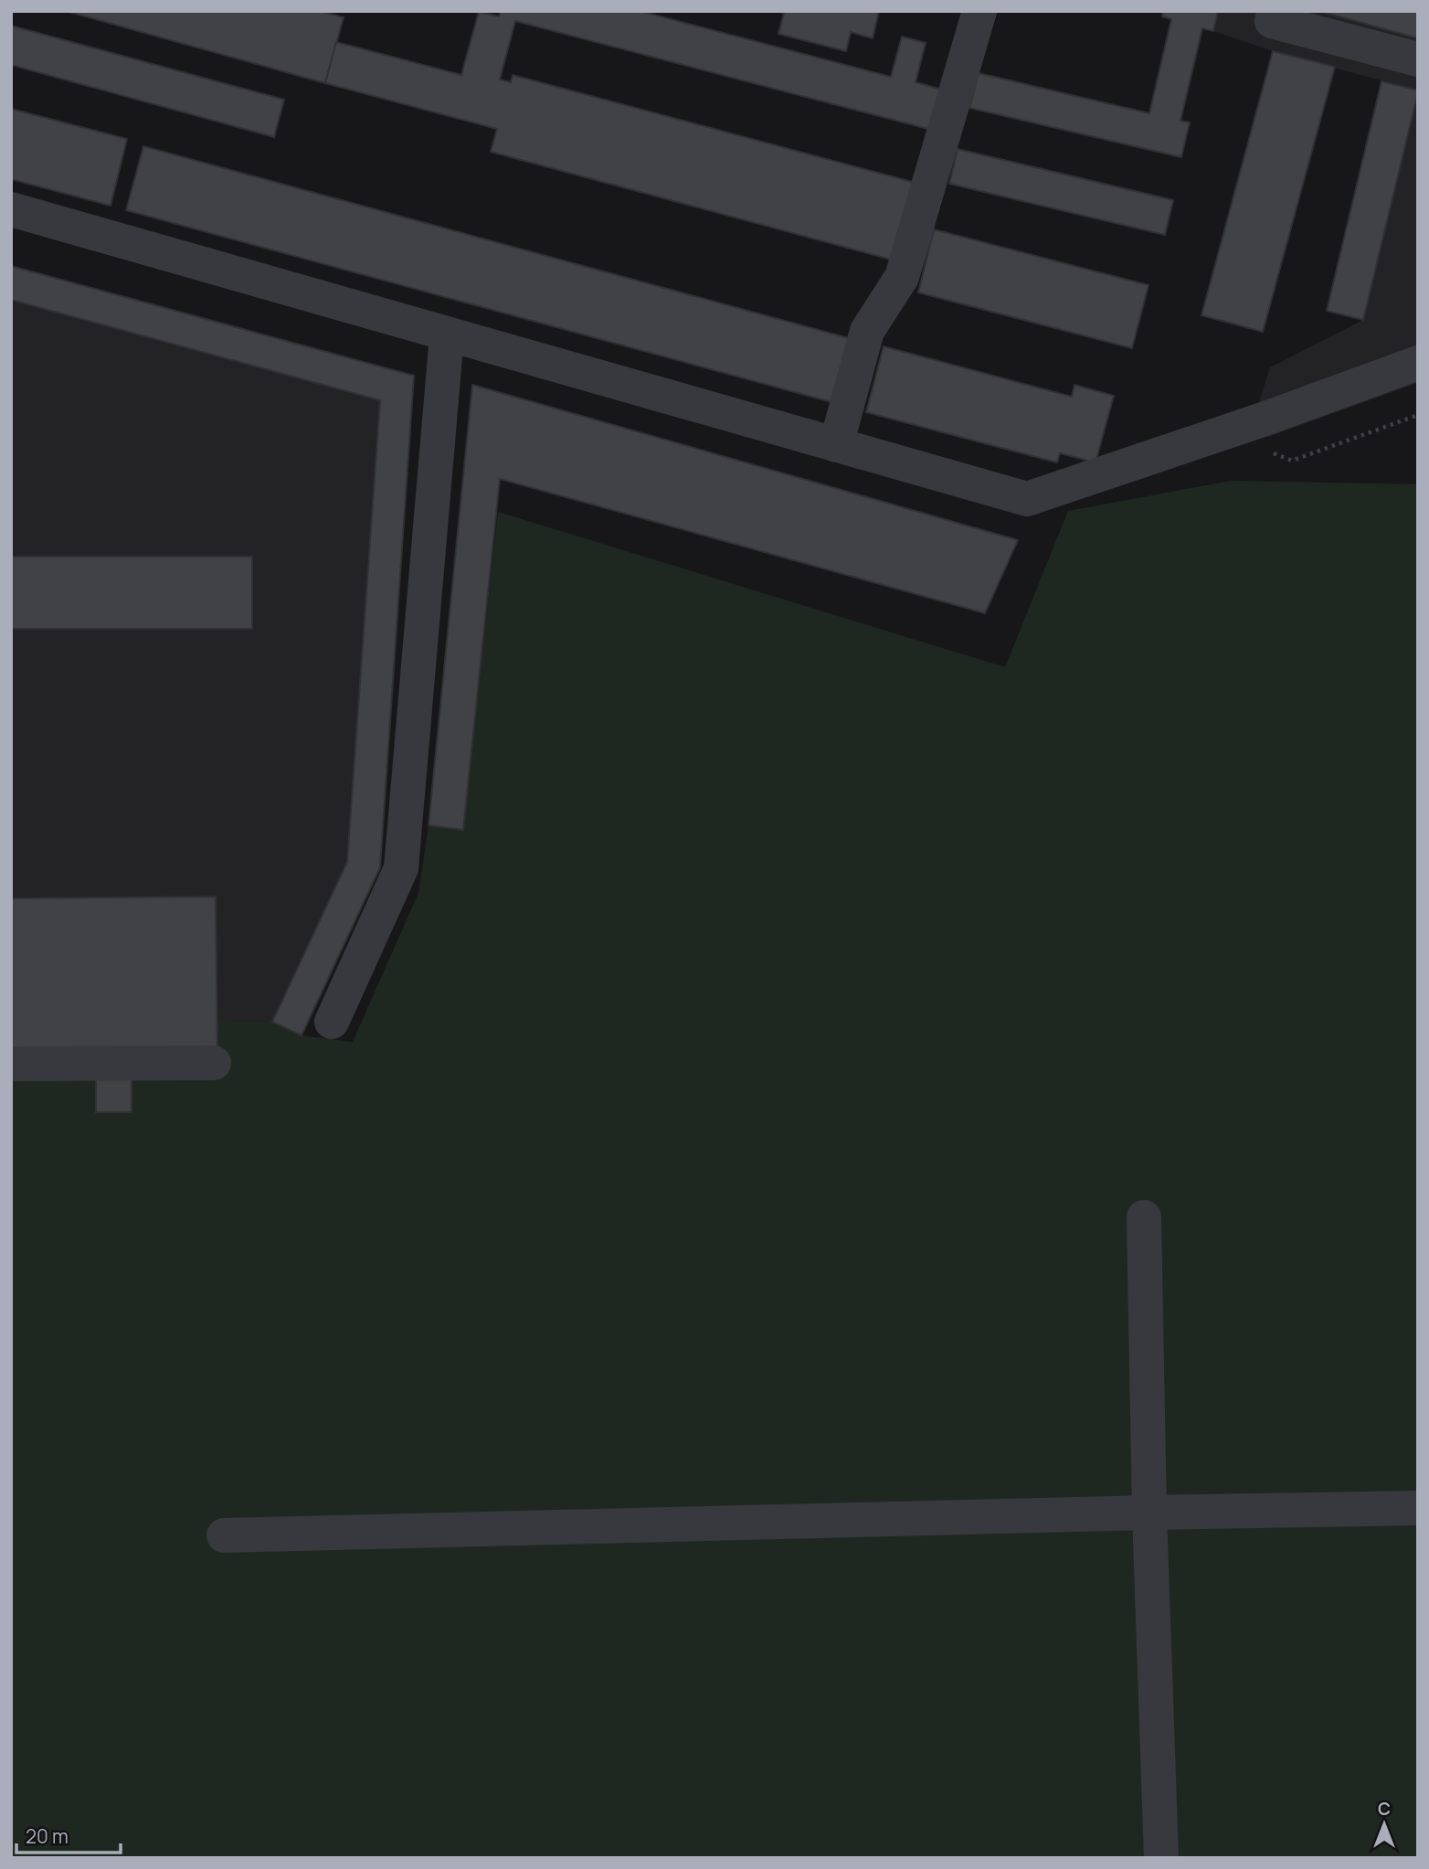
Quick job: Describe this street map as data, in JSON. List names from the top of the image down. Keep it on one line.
{"scale_bar":"20 m","north":"top"}
